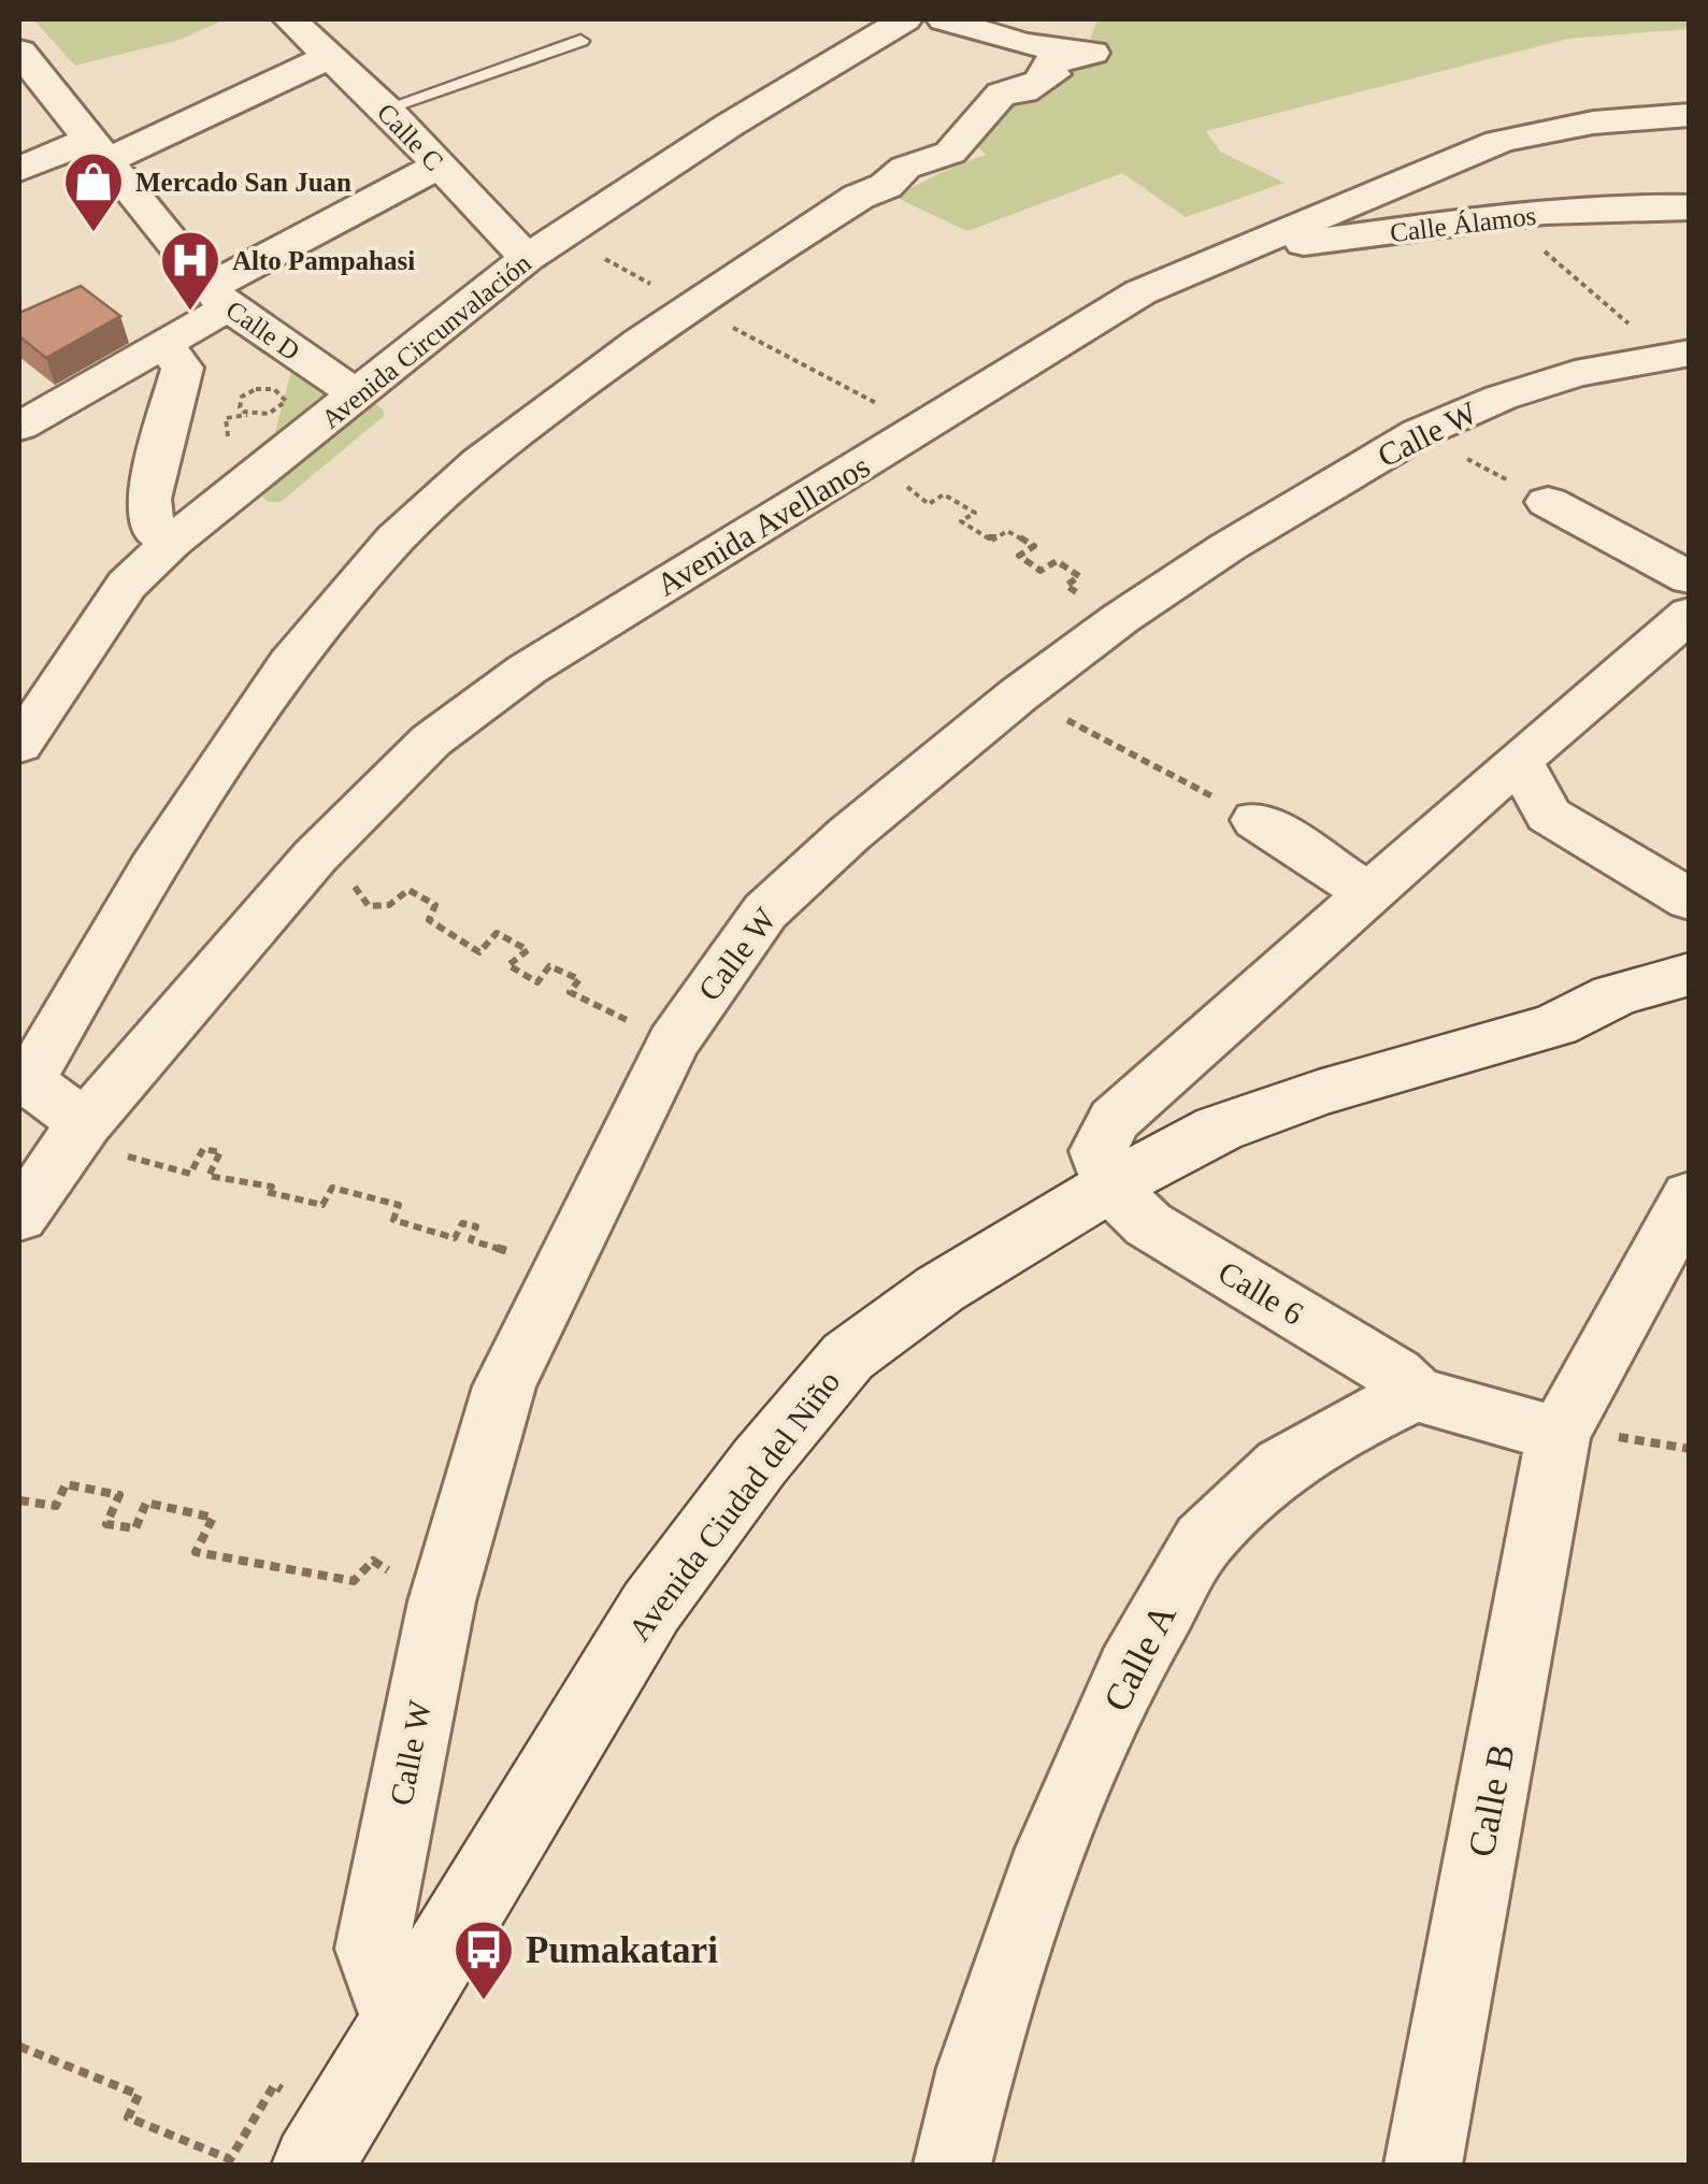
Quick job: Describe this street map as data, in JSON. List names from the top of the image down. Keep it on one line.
{"streets":{"main road":["Avenida Ciudad del Niño"],"street":["Calle C","Calle Álamos","Calle D","Avenida Circunvalación","Calle W","Avenida Avellanos","Calle 6","Calle A","Calle B"]},"crossings":[["Calle C","Avenida Circunvalación"],["Calle Álamos","Avenida Avellanos"],["Calle D","Avenida Circunvalación"],["Calle W","Avenida Ciudad del Niño"],["Calle 6","Avenida Ciudad del Niño"],["Calle 6","Calle A"]],"places":{"shop":["Mercado San Juan"],"hospital":["Alto Pampahasi"],"bus stop":["Pumakatari"]}}
